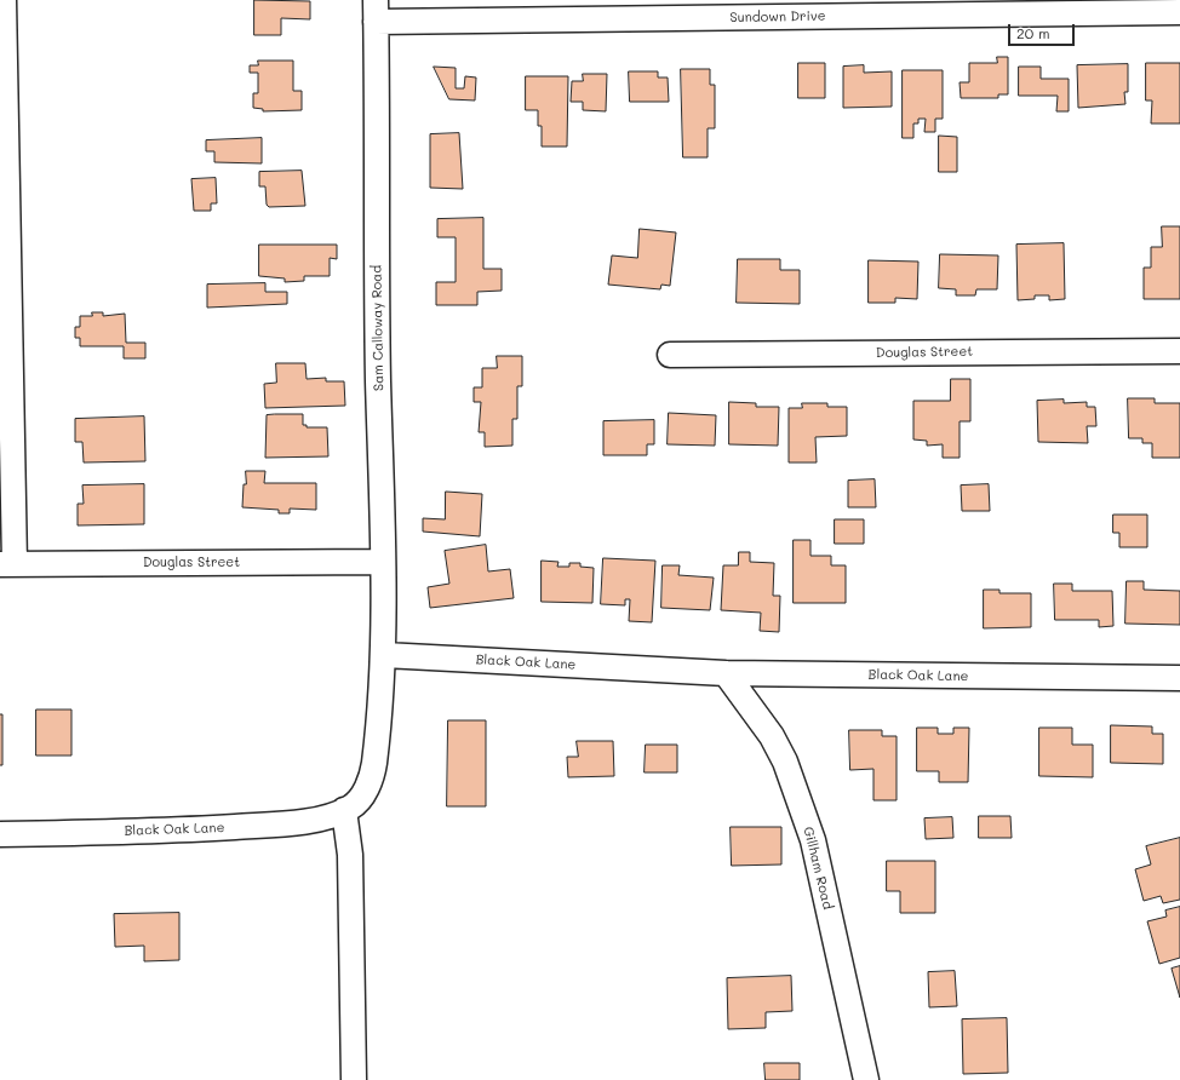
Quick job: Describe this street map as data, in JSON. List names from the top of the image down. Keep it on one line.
{"streets":{"street":["Sundown Drive","Sam Calloway Road","Douglas Street","Black Oak Lane","Gillham Road"]},"crossings":[["Sundown Drive","Sam Calloway Road"],["Sam Calloway Road","Douglas Street"],["Sam Calloway Road","Black Oak Lane"],["Black Oak Lane","Gillham Road"]],"scale_bar":"20 m"}
